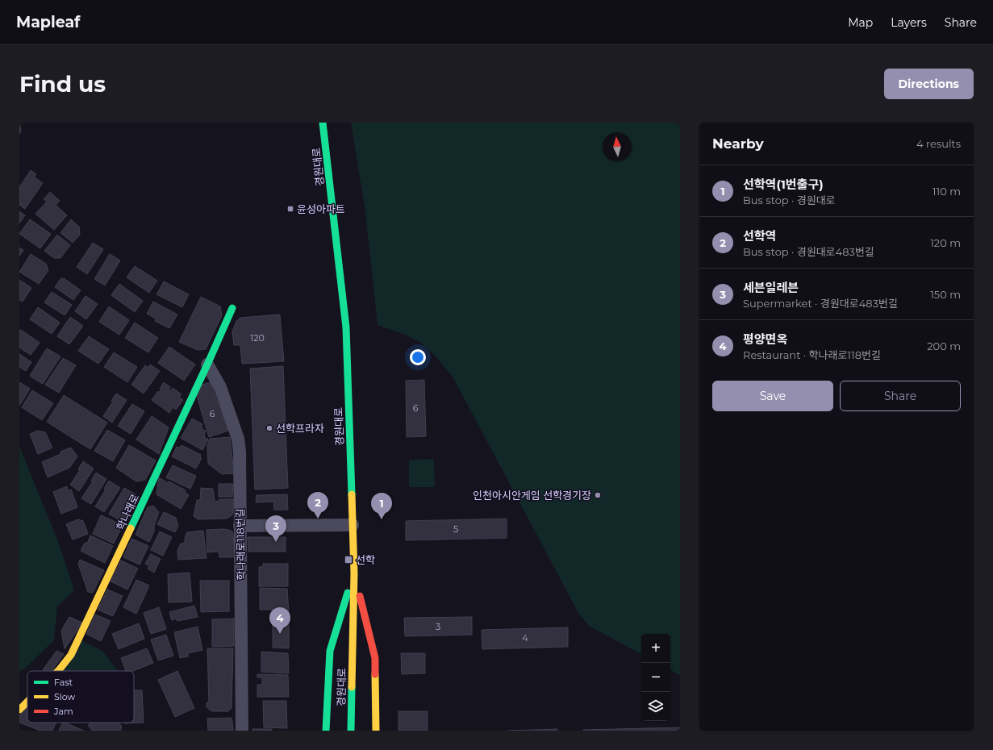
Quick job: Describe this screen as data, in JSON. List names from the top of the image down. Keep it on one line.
{"streets":{"main road":["경원대로","학나래로"],"street":["학나래로118번길"]},"crossings":[["학나래로","학나래로118번길"]],"places":{"transit":["윤성아파트","선학"],"other":["선학프라자","인천아시안게임 선학경기장"]},"house_numbers":["120","6","6","5","3","4"],"legend":["Fast","Slow","Jam"],"north":"top","page":{"header":"Mapleaf","nav":["Map","Layers","Share"],"buttons":["Directions",["Save","Share"]],"title":"Find us","heading":["Nearby","4 results"],"list":[{"mark":"1","name":"선학역(1번출구)","note":"Bus stop · 경원대로","value":"110 m"},{"mark":"2","name":"선학역","note":"Bus stop · 경원대로483번길","value":"120 m"},{"mark":"3","name":"세븐일레븐","note":"Supermarket · 경원대로483번길","value":"150 m"},{"mark":"4","name":"평양면옥","note":"Restaurant · 학나래로118번길","value":"200 m"}],"pins":["2","1","3","4"],"map_buttons":["+","−"]}}
